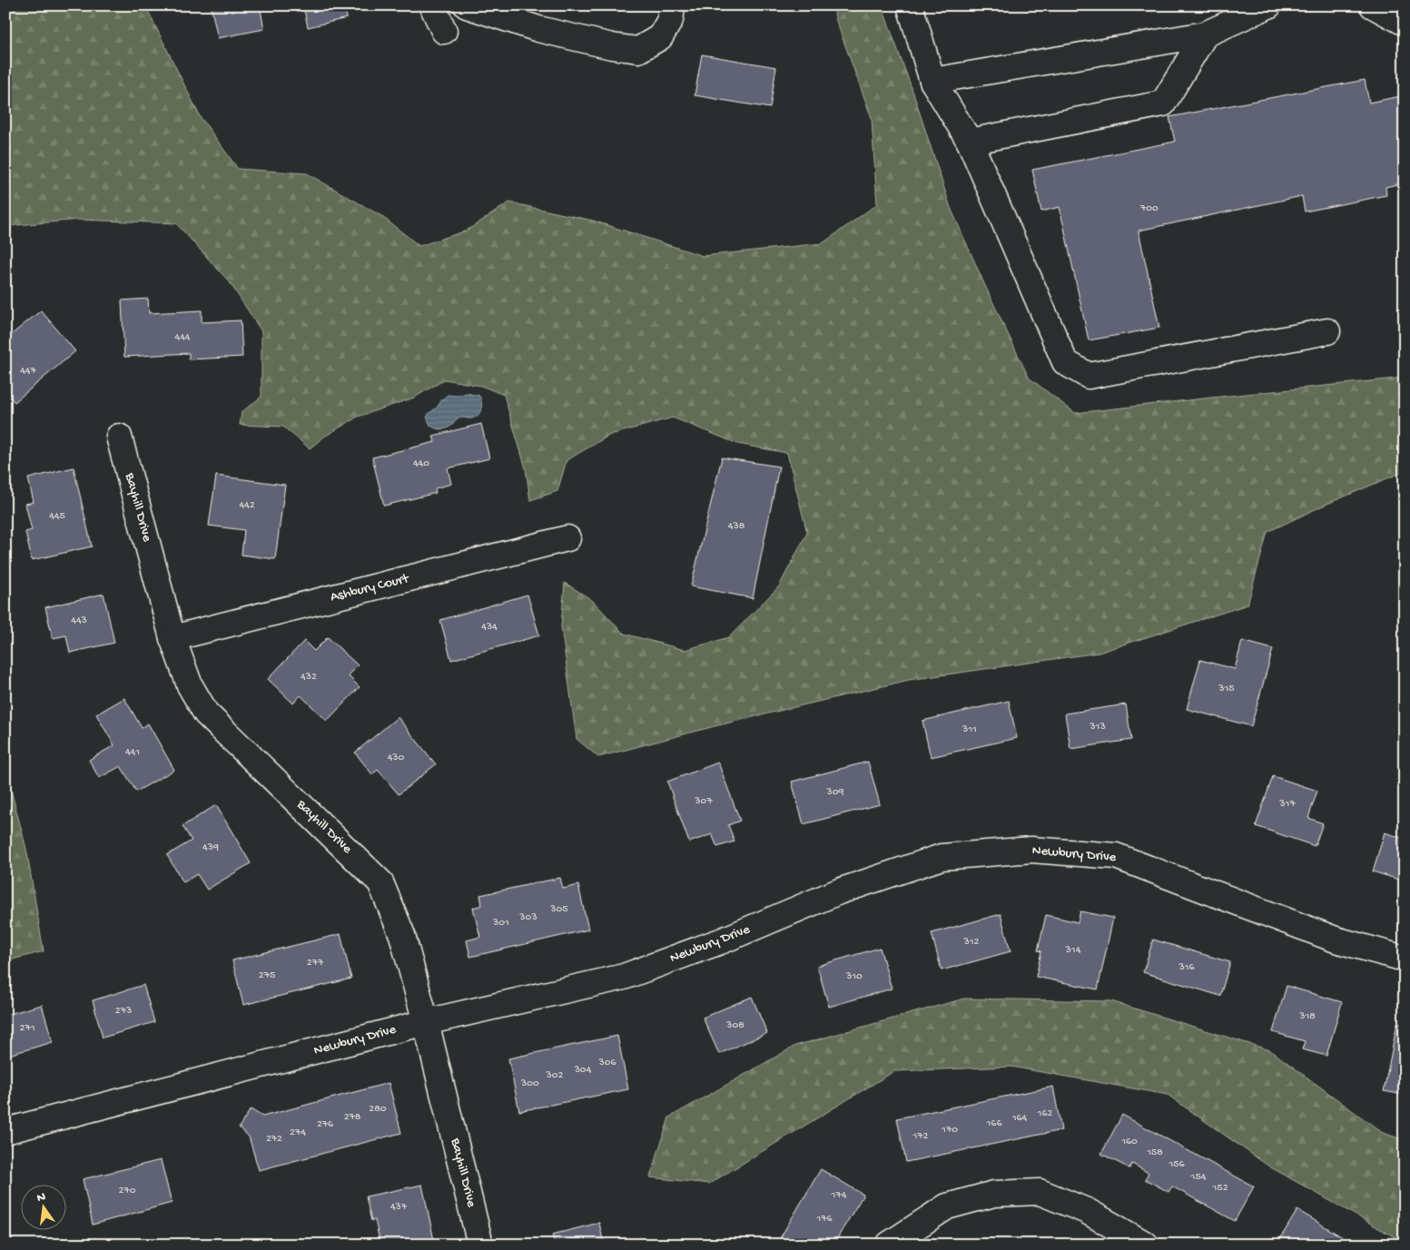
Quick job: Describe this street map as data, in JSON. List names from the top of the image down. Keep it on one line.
{"streets":{"street":["Bayhill Drive","Ashbury Court","Newbury Drive"]},"crossings":[["Bayhill Drive","Ashbury Court"],["Bayhill Drive","Newbury Drive"]],"house_numbers":["700","444","447","440","442","445","438","443","434","432","315","313","311","441","430","309","307","317","439","305","303","301","312","314","277","316","275","310","273","318","308","271","306","304","302","300","280","162","278","164","166","276","170","274","172","272","160","158","156","154","152","270","174","437","176"],"north":"top"}
